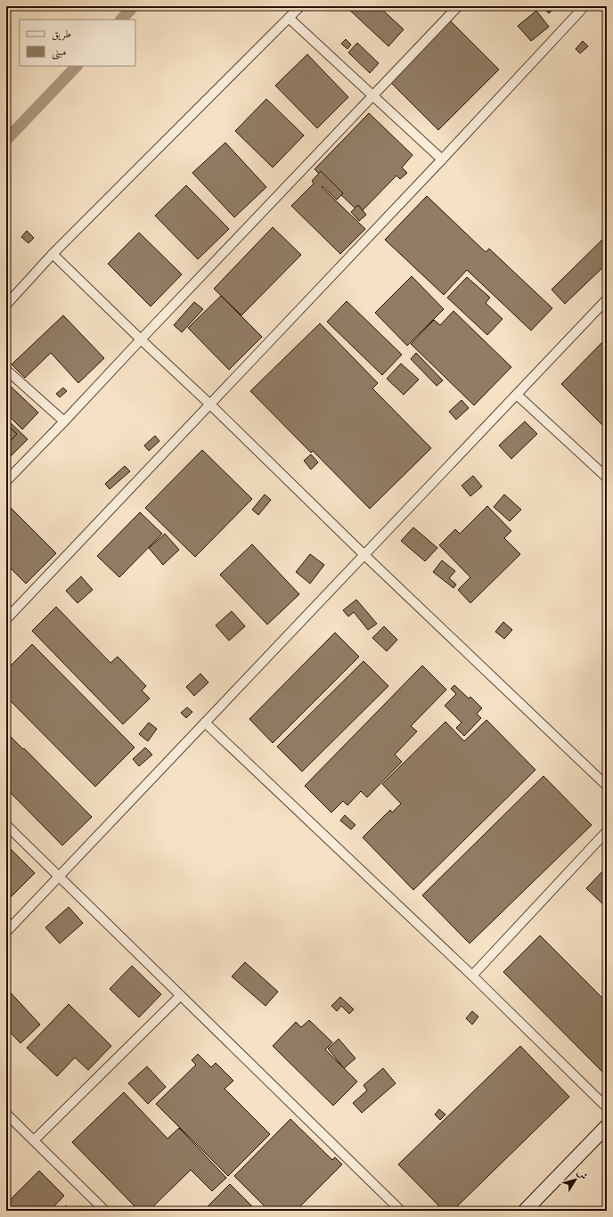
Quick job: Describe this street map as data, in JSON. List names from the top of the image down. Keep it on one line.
{"legend":["طريق","مبنى"],"north":"top right"}
